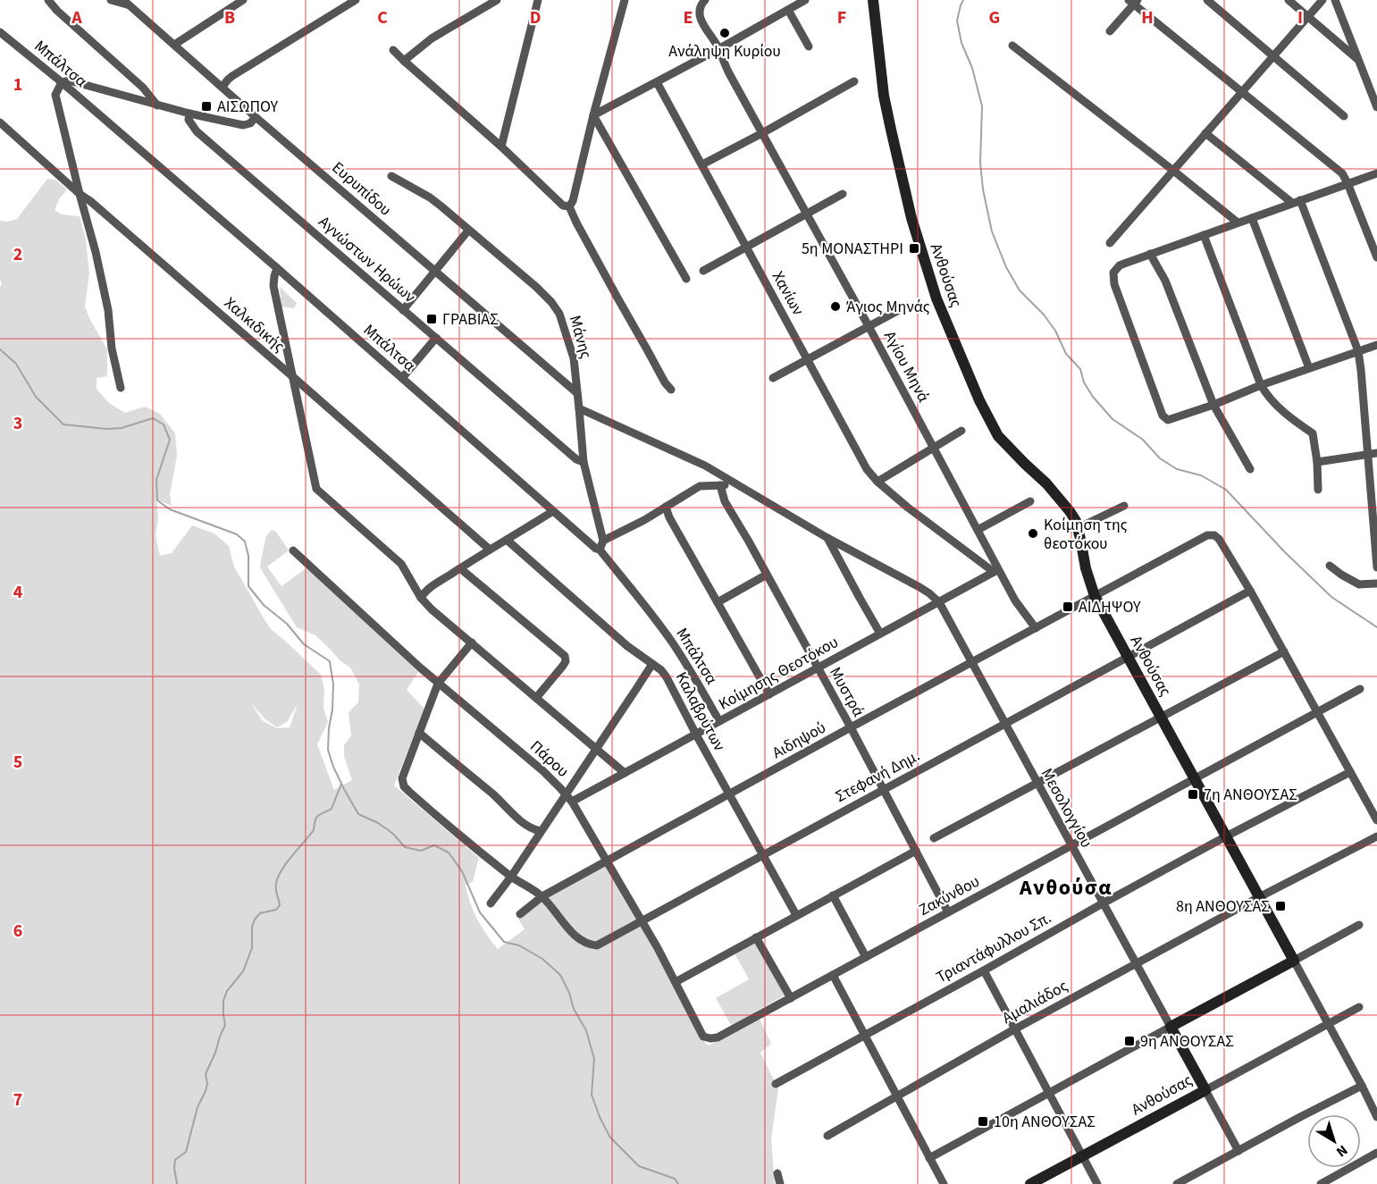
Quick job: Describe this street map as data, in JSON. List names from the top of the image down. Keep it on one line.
{"streets":{"street":["Μπάλτσα","Ευρυπίδου","Αγνώστων Ηρώων","Ανθούσας","Χανίων","Χαλκιδικής","Μάνης","Αγίου Μηνά","Κοίμησης Θεοτόκου","Μυστρά","Καλαβρύτων","Αιδηψού","Πάρου","Στεφανή Δημ.","Μεσολογγίου","Ζακύνθου","Τριαντάφυλλου Σπ.","Αμαλιάδος"]},"crossings":[["Μπάλτσα","Κοίμησης Θεοτόκου"],["Ευρυπίδου","Μάνης"],["Αγνώστων Ηρώων","Μάνης"],["Ανθούσας","Αιδηψού"],["Ανθούσας","Στεφανή Δημ."],["Ανθούσας","Μεσολογγίου"],["Ανθούσας","Ζακύνθου"],["Ανθούσας","Τριαντάφυλλου Σπ."],["Ανθούσας","Αμαλιάδος"],["Χανίων","Αγίου Μηνά"],["Χανίων","Κοίμησης Θεοτόκου"],["Αγίου Μηνά","Κοίμησης Θεοτόκου"],["Αγίου Μηνά","Αιδηψού"],["Κοίμησης Θεοτόκου","Μυστρά"],["Κοίμησης Θεοτόκου","Καλαβρύτων"],["Κοίμησης Θεοτόκου","Πάρου"],["Κοίμησης Θεοτόκου","Μεσολογγίου"],["Μυστρά","Αιδηψού"],["Μυστρά","Στεφανή Δημ."],["Μυστρά","Ζακύνθου"],["Καλαβρύτων","Αιδηψού"],["Καλαβρύτων","Στεφανή Δημ."],["Αιδηψού","Πάρου"],["Αιδηψού","Στεφανή Δημ."],["Αιδηψού","Μεσολογγίου"],["Πάρου","Στεφανή Δημ."],["Πάρου","Ζακύνθου"],["Στεφανή Δημ.","Μεσολογγίου"],["Μεσολογγίου","Ζακύνθου"],["Μεσολογγίου","Τριαντάφυλλου Σπ."],["Μεσολογγίου","Αμαλιάδος"]],"districts":["Ανθούσα"],"places":{"other":["Ανάληψη Κυρίου","Άγιος Μηνάς","Κοίμηση της θεοτόκου"],"transit":["ΑΙΣΩΠΟΥ","5η ΜΟΝΑΣΤΗΡΙ","ΓΡΑΒΙΑΣ","ΑΙΔΗΨΟΥ","7η ΑΝΘΟΥΣΑΣ","8η ΑΝΘΟΥΣΑΣ","9η ΑΝΘΟΥΣΑΣ","10η ΑΝΘΟΥΣΑΣ"]},"north":"bottom right","grid":{"columns":["A","B","C","D","E","F","G","H","I"],"rows":["1","2","3","4","5","6","7"]}}
